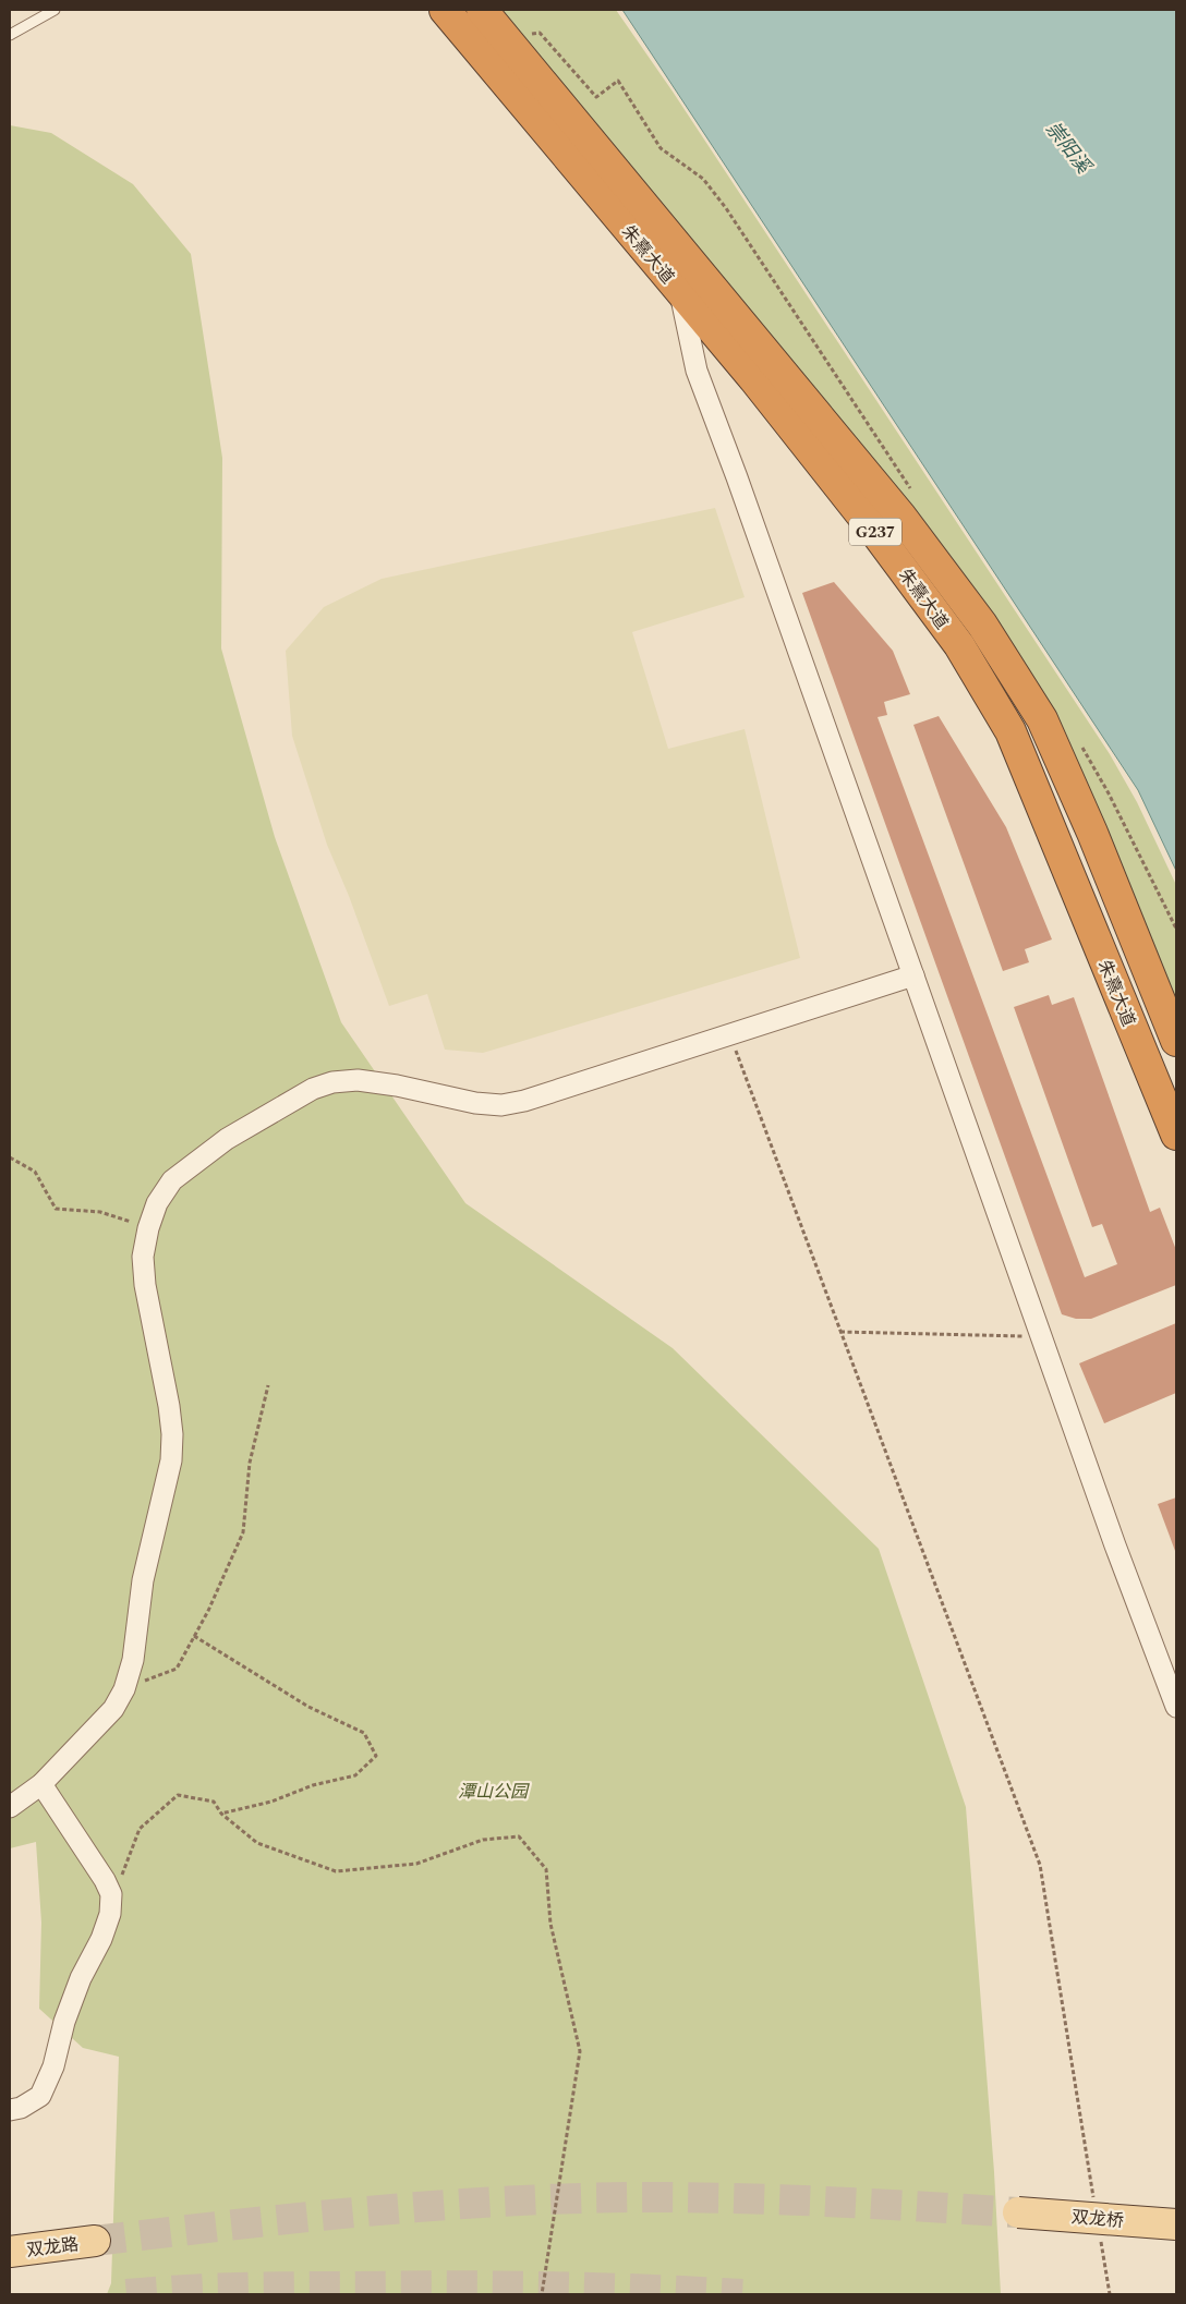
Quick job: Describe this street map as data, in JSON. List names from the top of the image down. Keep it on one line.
{"streets":{"highway":["朱熹大道","G237"],"main road":["双龙桥","双龙路"]},"water":["崇阳溪"],"parks":["潭山公园"]}
